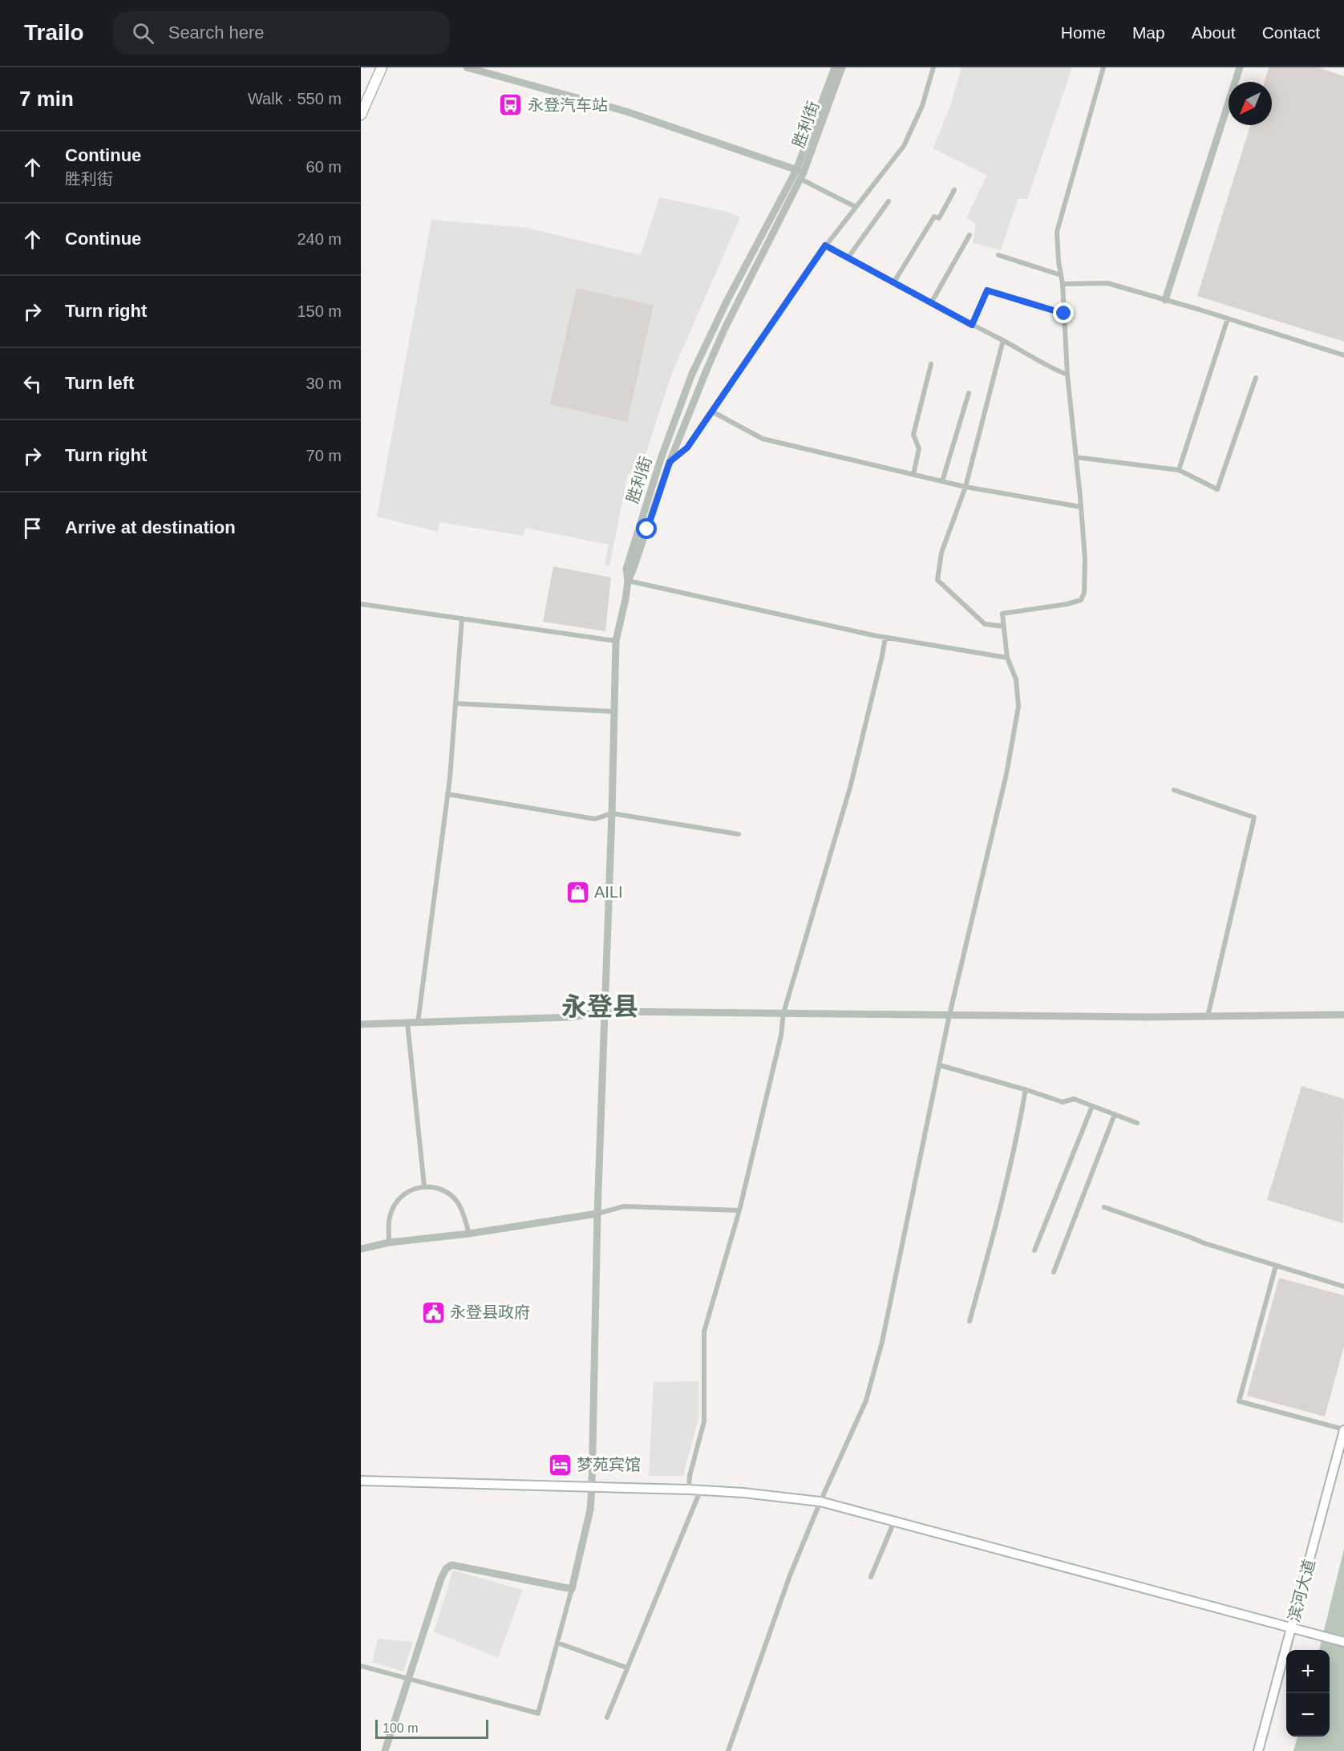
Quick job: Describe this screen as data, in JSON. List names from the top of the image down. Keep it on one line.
{"streets":{"main road":["滨河大道"],"street":["胜利街"]},"districts":["永登县"],"places":{"bus stop":["永登汽车站"],"shop":["AILI"],"public building":["永登县政府"],"hotel":["梦苑宾馆"]},"scale_bar":"100 m","north":"bottom left","page":{"header":"Trailo","search":"Search here","nav":["Home","Map","About","Contact"],"heading":["7 min","Walk · 550 m"],"list":[["Continue","胜利街","60 m"],["Continue","240 m"],["Turn right","150 m"],["Turn left","30 m"],["Turn right","70 m"],"Arrive at destination"],"map_buttons":["+","−"],"scale":"100 m"}}
